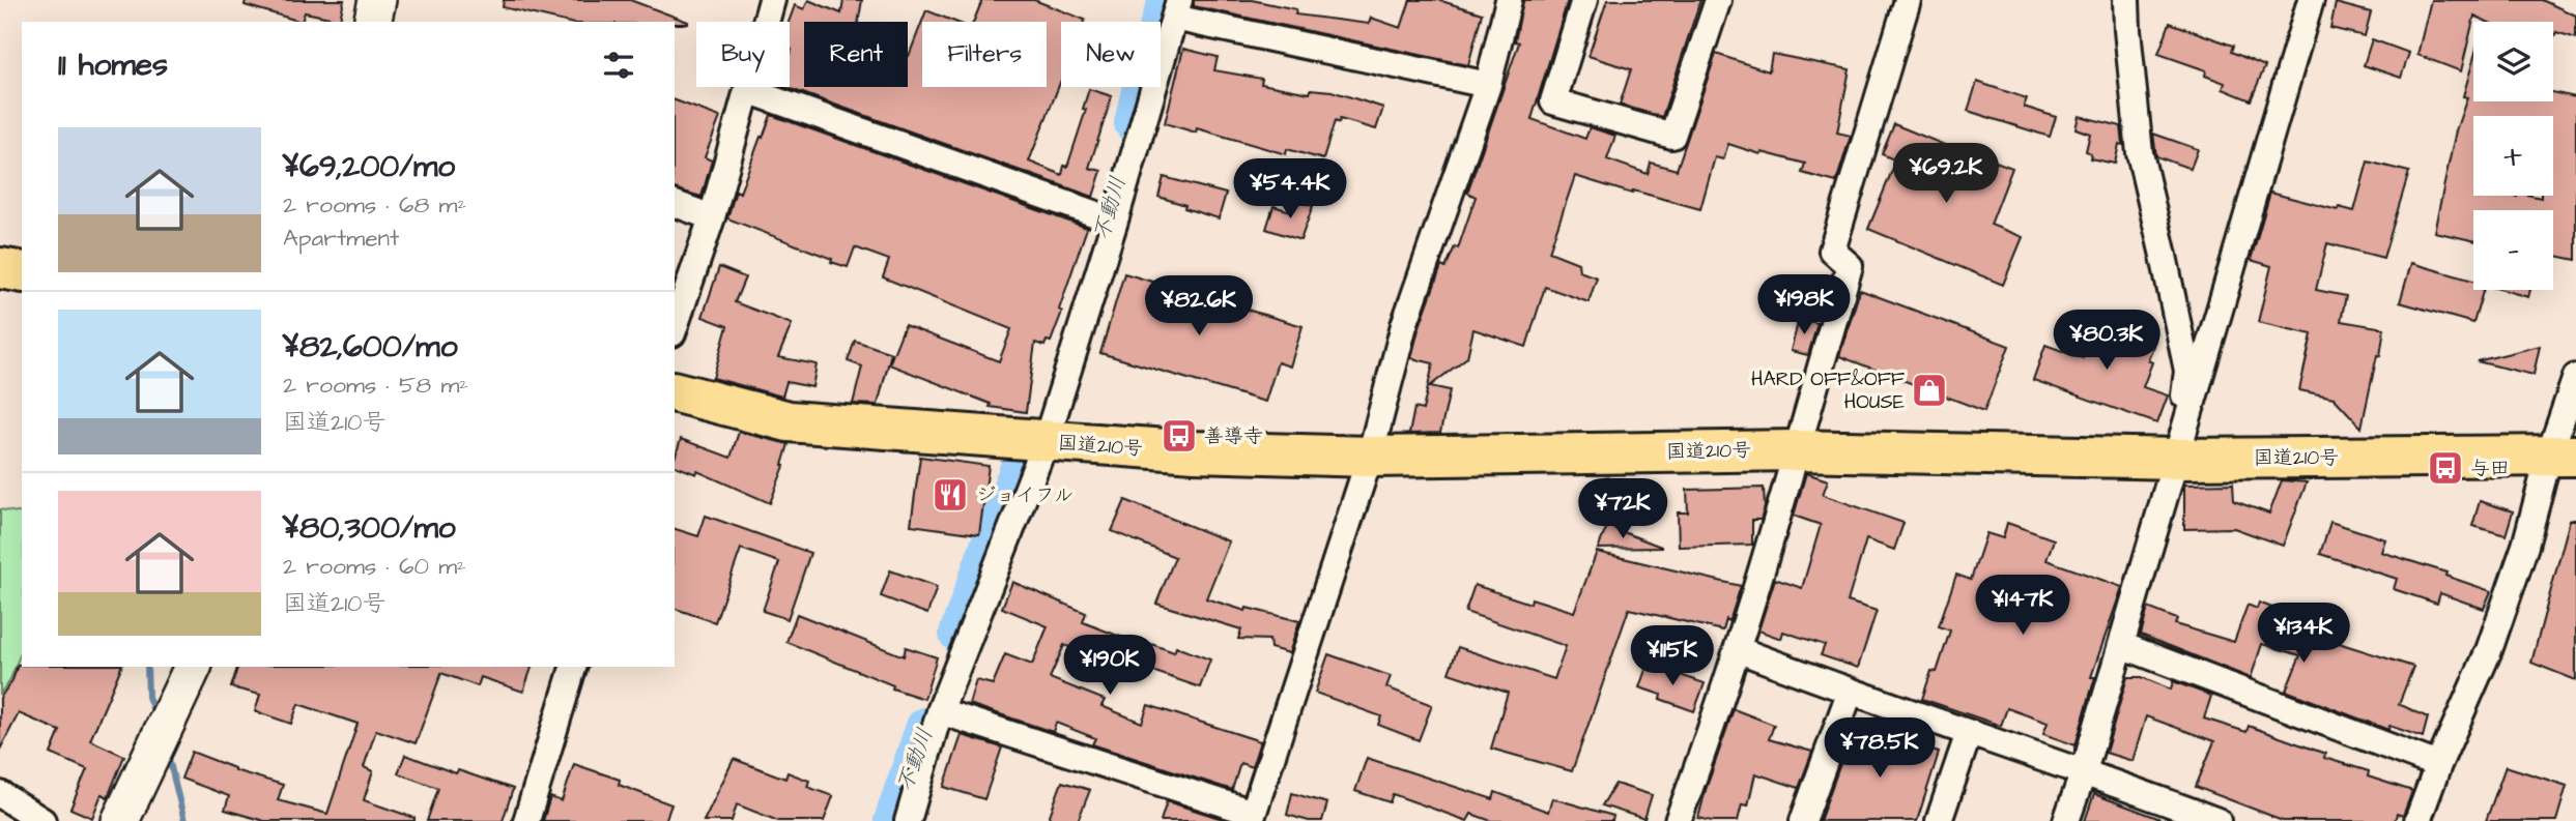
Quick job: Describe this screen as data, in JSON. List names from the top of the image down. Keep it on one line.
{"streets":{"highway":["国道210号"]},"water":["不動川"],"places":{"shop":["HARD OFF&OFF HOUSE"],"bus stop":["善導寺","与田"],"restaurant":["ジョイフル"]},"page":{"map_buttons":["+","−"],"chip":["Buy","Rent","Filters","New"],"heading":"11 homes","list":[{"name":"¥69,200/mo","note":"2 rooms · 68 m² · Apartment"},{"name":"¥82,600/mo","note":"2 rooms · 58 m² · 国道210号"},{"name":"¥80,300/mo","note":"2 rooms · 60 m² · 国道210号"}],"price":["¥69.2K","¥54.4K","¥198K","¥82.6K","¥80.3K","¥72K","¥147K","¥134K","¥115K","¥190K","¥78.5K"]}}
